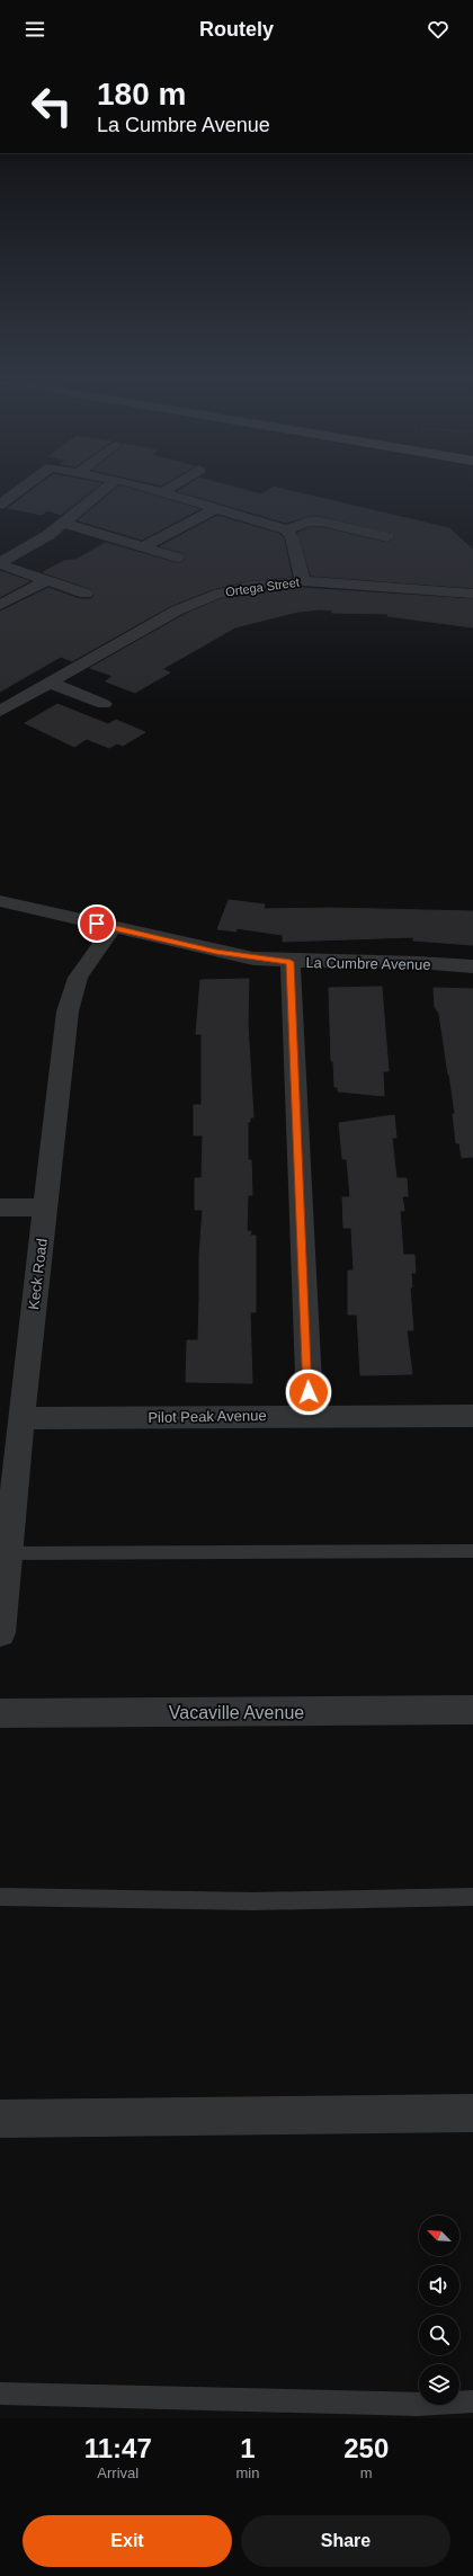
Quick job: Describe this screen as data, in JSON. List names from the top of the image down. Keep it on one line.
{"streets":{"street":["Ortega Street","La Cumbre Avenue","Keck Road","Pilot Peak Avenue","Vacaville Avenue"]},"crossings":[["La Cumbre Avenue","Keck Road"],["Keck Road","Pilot Peak Avenue"]],"north":"top left","page":{"header":"Routely","turn":["180 m","La Cumbre Avenue"],"eta":["11:47","Arrival","1","min","250","m"],"buttons":["Exit","Share"]}}
